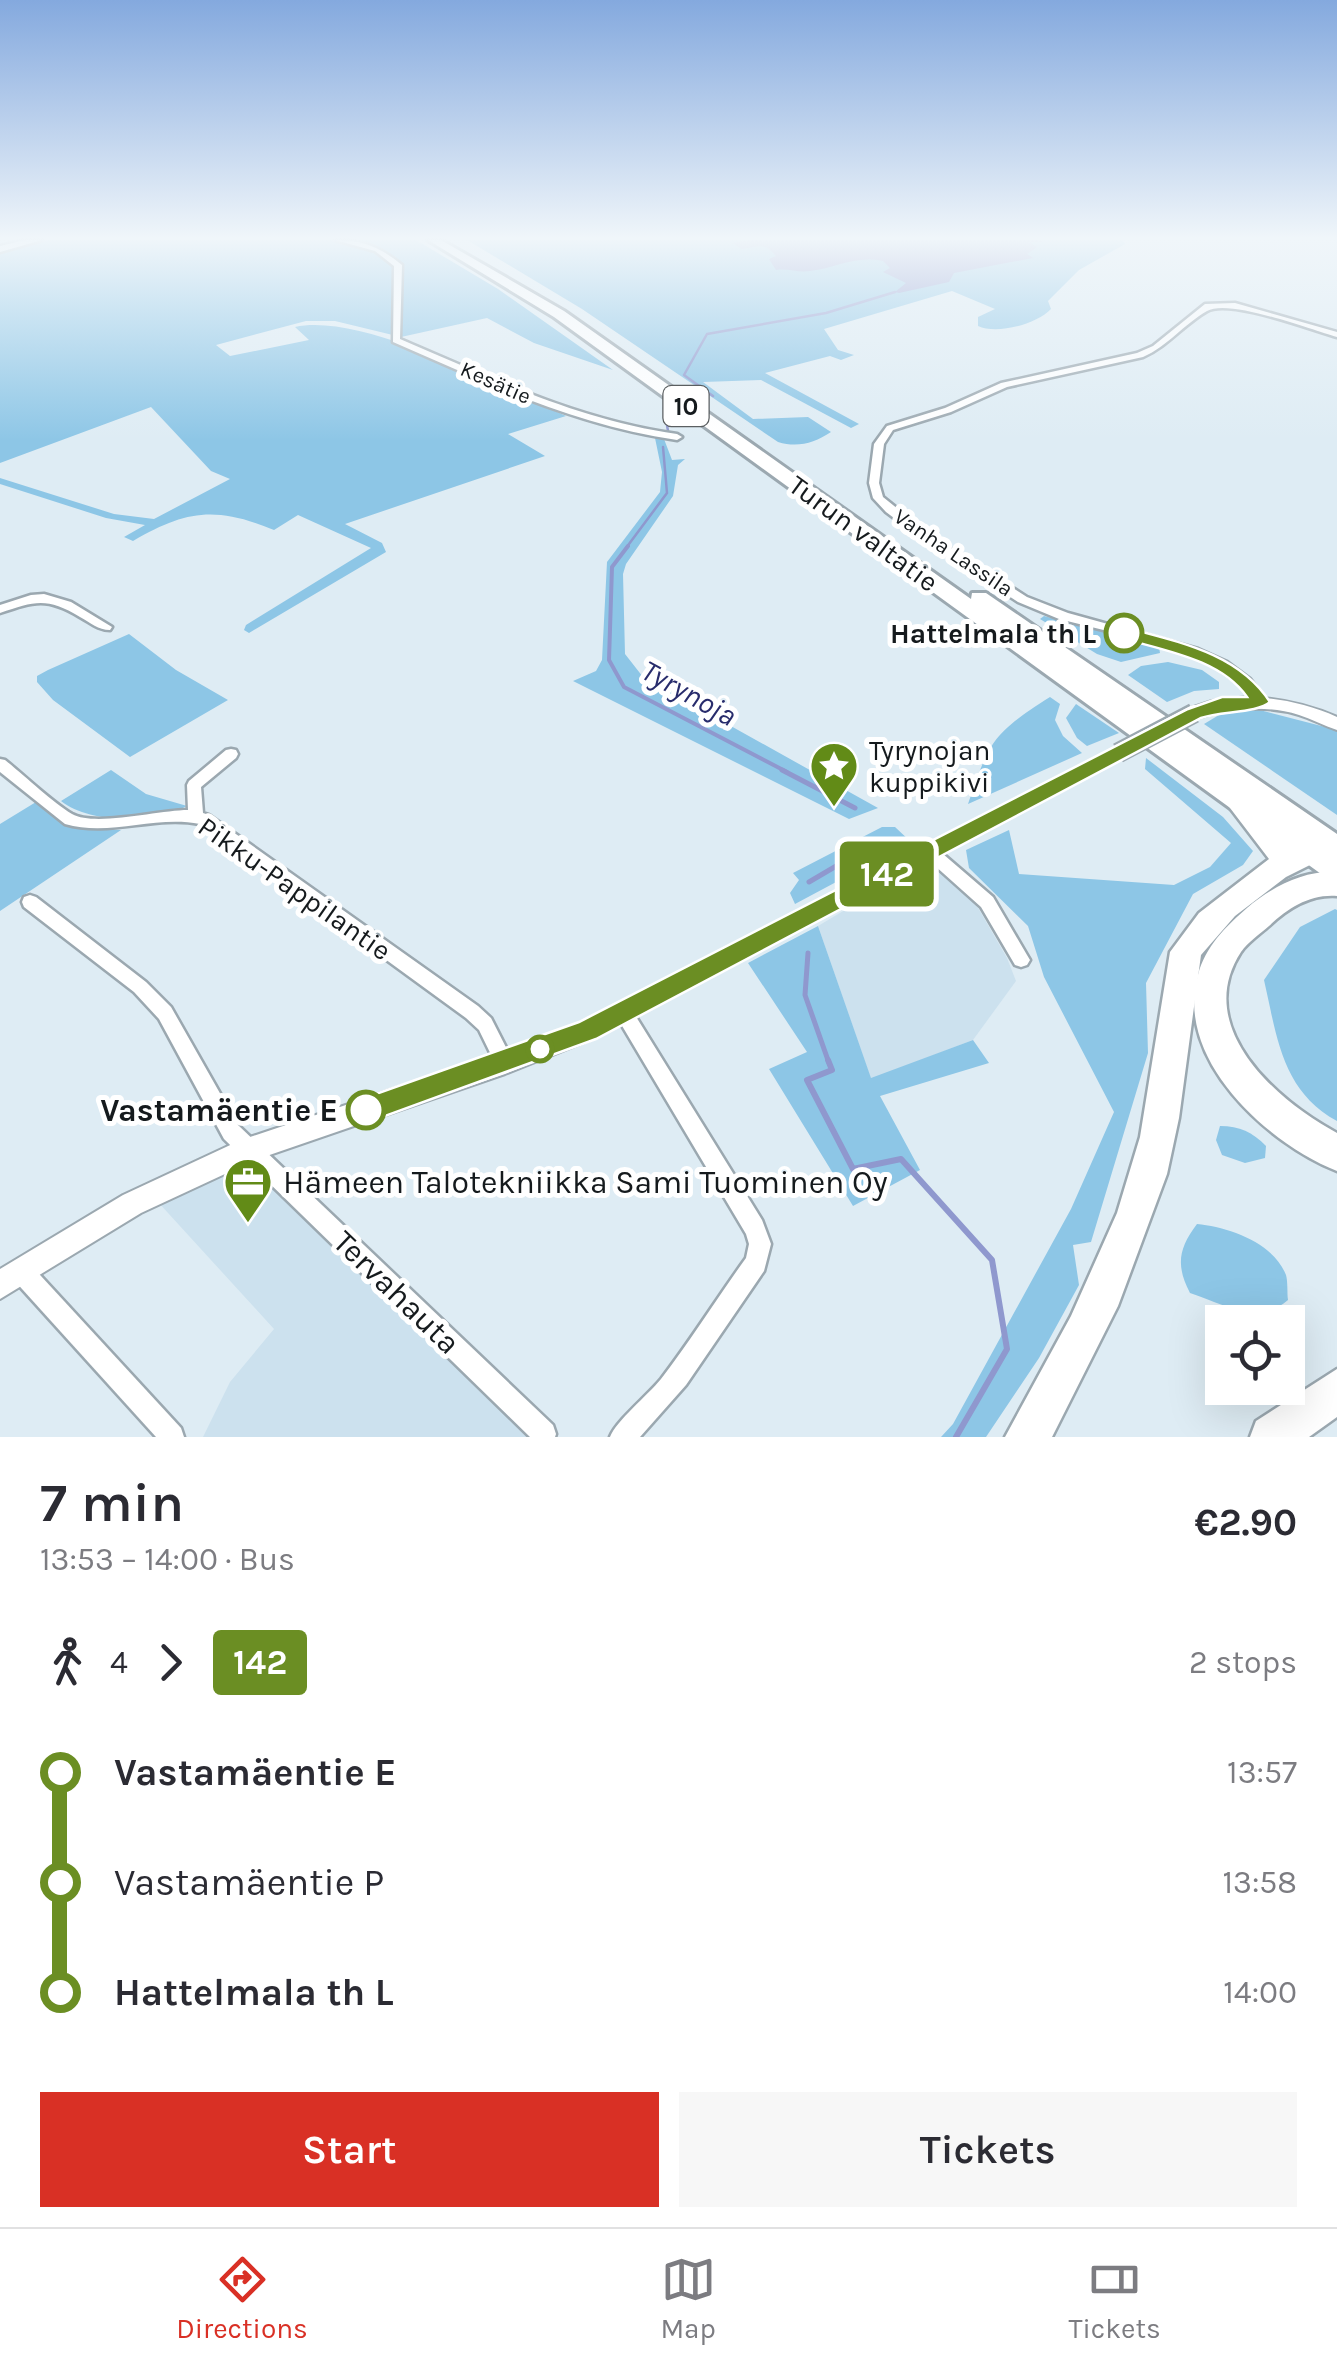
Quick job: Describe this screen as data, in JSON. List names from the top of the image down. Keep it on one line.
{"streets":{"highway":["10","Turun valtatie"],"street":["Kesätie","Vanha Lassila","Pikku-Pappilantie","Tervahauta"]},"water":["Tyrynoja"],"places":{"other":["Hattelmala th L","Vastamäentie E"],"place":["Tyrynojan kuppikivi"],"office":["Hämeen Talotekniikka Sami Tuominen Oy"]},"lines":["bus line 142"],"page":{"on_map":"142","heading":["7 min","13:53 – 14:00 · Bus","€2.90"],"legs":["4","142","2 stops"],"list":[{"name":"Vastamäentie E","value":"13:57"},{"name":"Vastamäentie P","value":"13:58"},{"name":"Hattelmala th L","value":"14:00"}],"buttons":["Start","Tickets"],"tabs":["Directions","Map","Tickets"]}}
